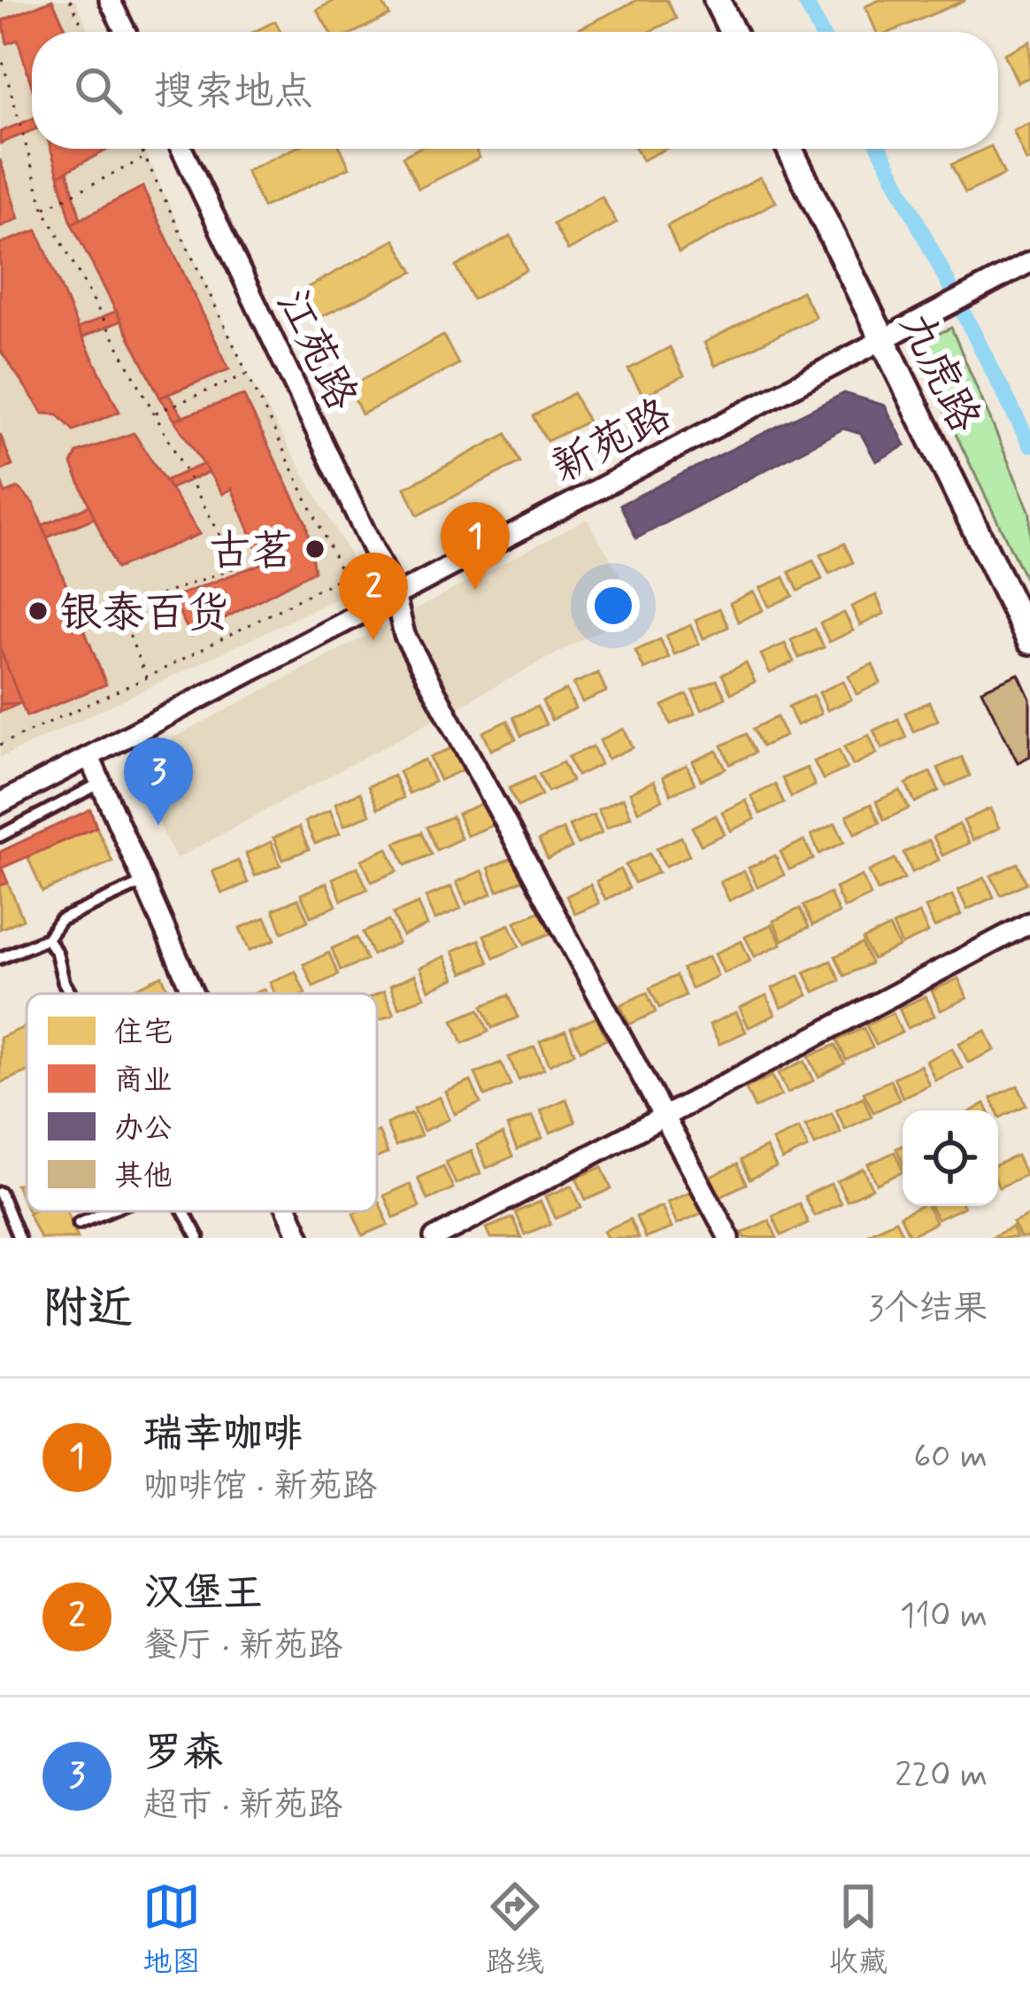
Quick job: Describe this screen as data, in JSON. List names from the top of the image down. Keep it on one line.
{"streets":{"street":["江苑路","九虎路","新苑路"]},"crossings":[["江苑路","新苑路"],["九虎路","新苑路"]],"places":["古茗","银泰百货"],"legend":["住宅","商业","办公","其他"],"page":{"search":"搜索地点","pins":["1","2","3"],"heading":["附近","3个结果"],"list":[{"mark":"1","name":"瑞幸咖啡","note":"咖啡馆 · 新苑路","value":"60 m"},{"mark":"2","name":"汉堡王","note":"餐厅 · 新苑路","value":"110 m"},{"mark":"3","name":"罗森","note":"超市 · 新苑路","value":"220 m"}],"nav":["地图","路线","收藏"]}}
